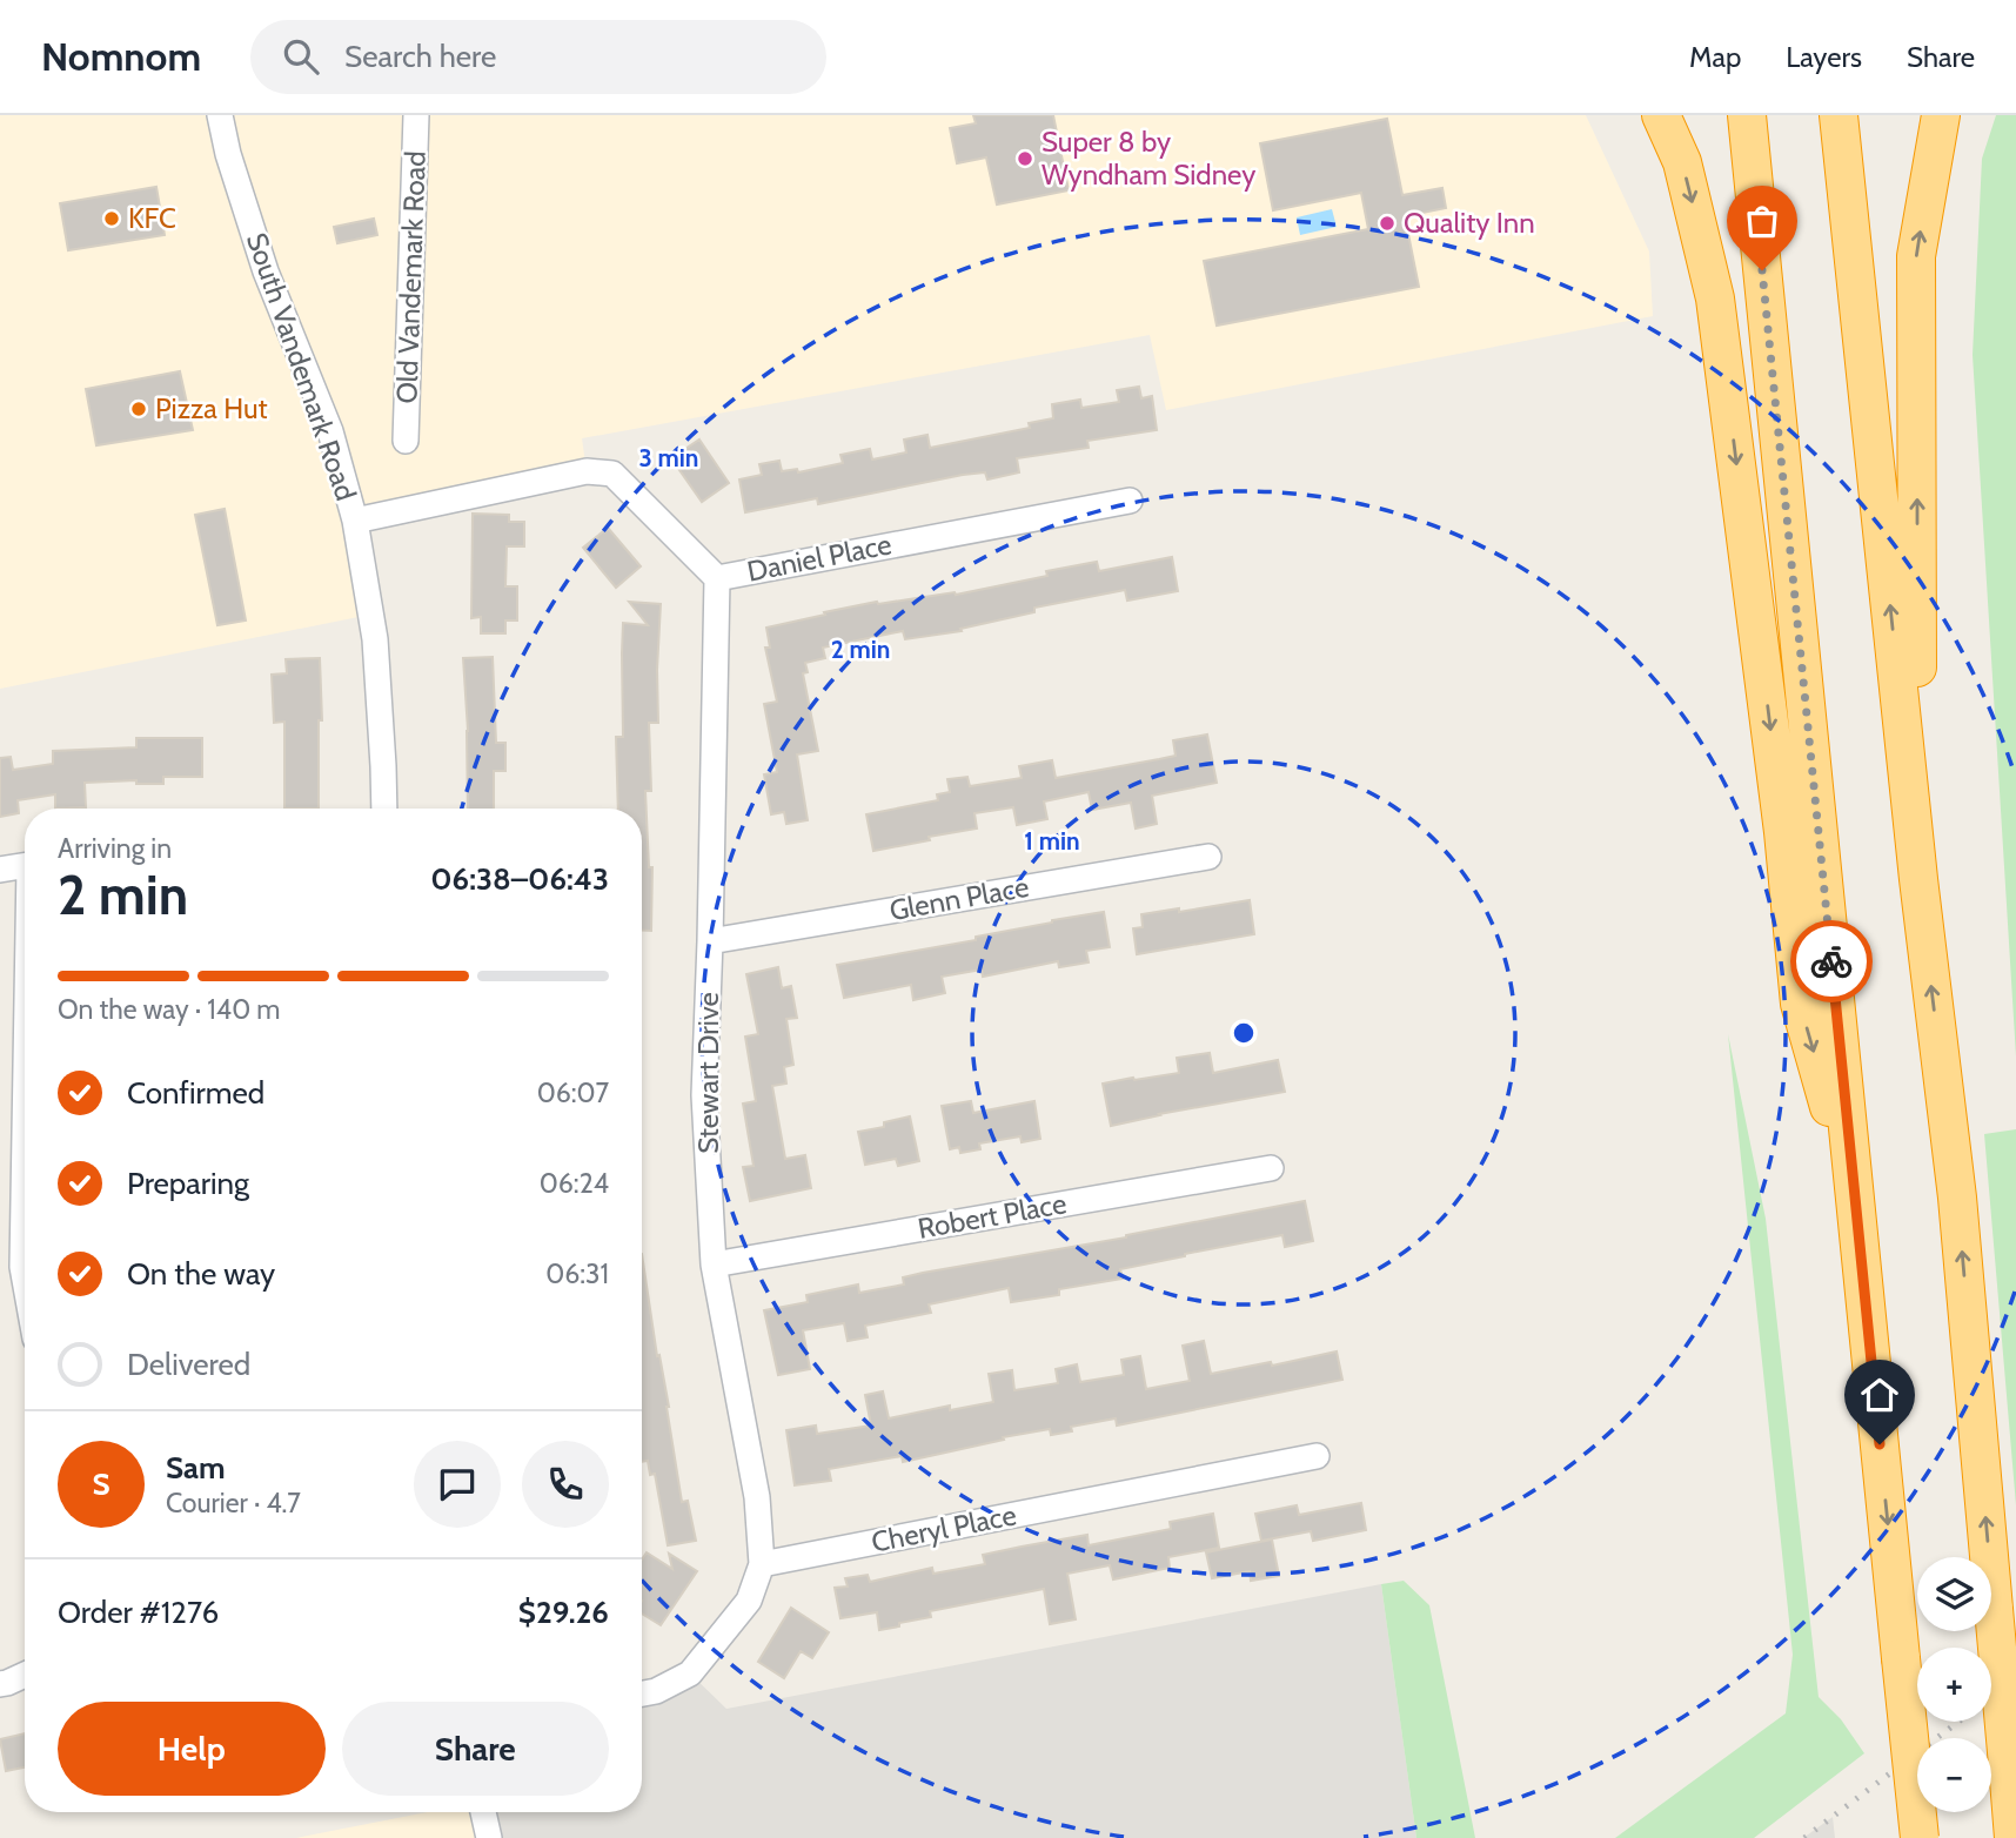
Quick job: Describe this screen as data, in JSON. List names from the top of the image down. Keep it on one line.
{"streets":{"street":["Old Vandemark Road","South Vandemark Road","Daniel Place","Glenn Place","Stewart Drive","Robert Place","Cheryl Place"]},"crossings":[["South Vandemark Road","Daniel Place"],["Daniel Place","Stewart Drive"],["Glenn Place","Stewart Drive"],["Stewart Drive","Robert Place"],["Stewart Drive","Cheryl Place"]],"places":["Super 8 by Wyndham Sidney","KFC","Quality Inn","Pizza Hut"],"page":{"header":"Nomnom","search":"Search here","nav":["Map","Layers","Share"],"heading":["2 min","Arriving in","06:38–06:43"],"panel":["Sam","Courier · 4.7","Order #1276","$29.26"],"bar":"On the way · 140 m","list":[["Confirmed","06:07"],["Preparing","06:24"],["On the way","06:31"],"Delivered"],"round":"S","map_buttons":["+","−"],"buttons":["Help","Share"]},"rings":["3 min","2 min","1 min"]}
